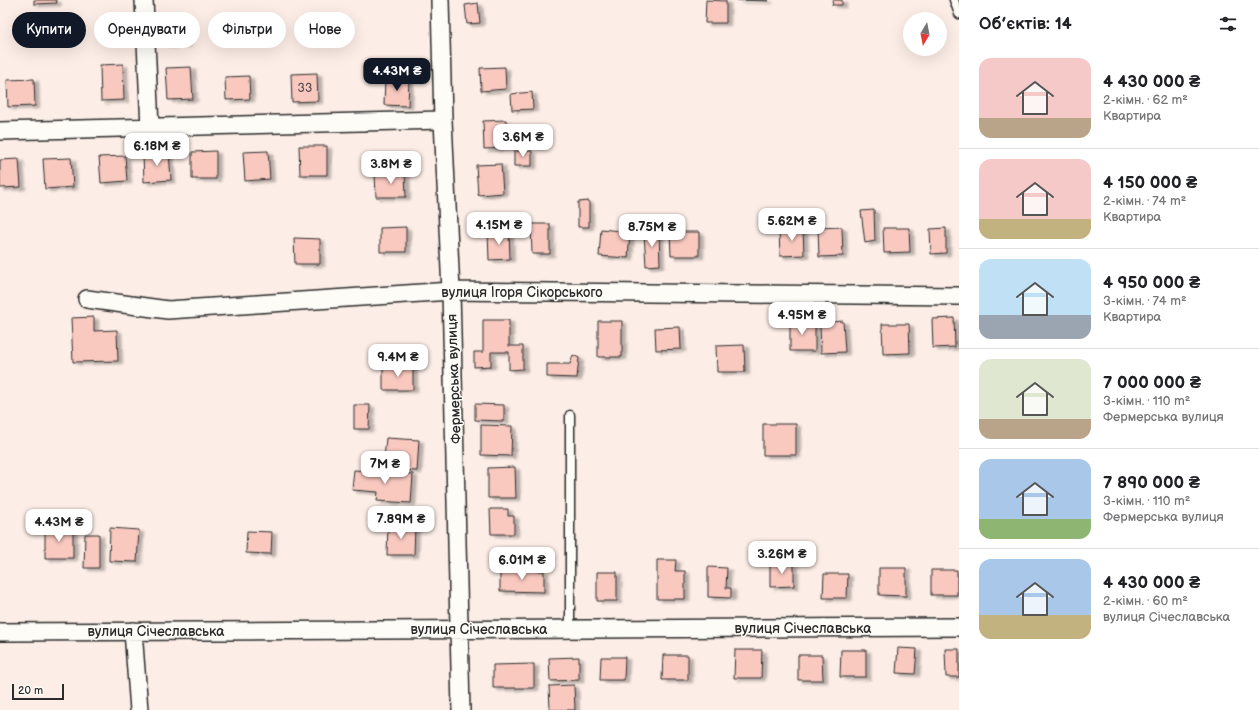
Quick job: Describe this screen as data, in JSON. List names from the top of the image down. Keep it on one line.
{"streets":{"street":["вулиця Ігоря Сікорського","Фермерська вулиця","вулиця Січеславська"]},"crossings":[["вулиця Ігоря Сікорського","Фермерська вулиця"],["Фермерська вулиця","вулиця Січеславська"]],"house_numbers":["33"],"scale_bar":"20 m","north":"bottom","page":{"heading":"Об’єктів: 14","chip":["Купити","Орендувати","Фільтри","Нове"],"list":[{"name":"4 430 000 ₴","note":"2-кімн. · 62 m² · Квартира"},{"name":"4 150 000 ₴","note":"2-кімн. · 74 m² · Квартира"},{"name":"4 950 000 ₴","note":"3-кімн. · 74 m² · Квартира"},{"name":"7 000 000 ₴","note":"3-кімн. · 110 m² · Фермерська вулиця"},{"name":"7 890 000 ₴","note":"3-кімн. · 110 m² · Фермерська вулиця"},{"name":"4 430 000 ₴","note":"2-кімн. · 60 m² · вулиця Січеславська"}],"price":["4.43M ₴","3.6M ₴","6.18M ₴","3.8M ₴","5.62M ₴","4.15M ₴","8.75M ₴","4.95M ₴","9.4M ₴","7M ₴","7.89M ₴","4.43M ₴","3.26M ₴","6.01M ₴"],"scale":"20 m"}}
